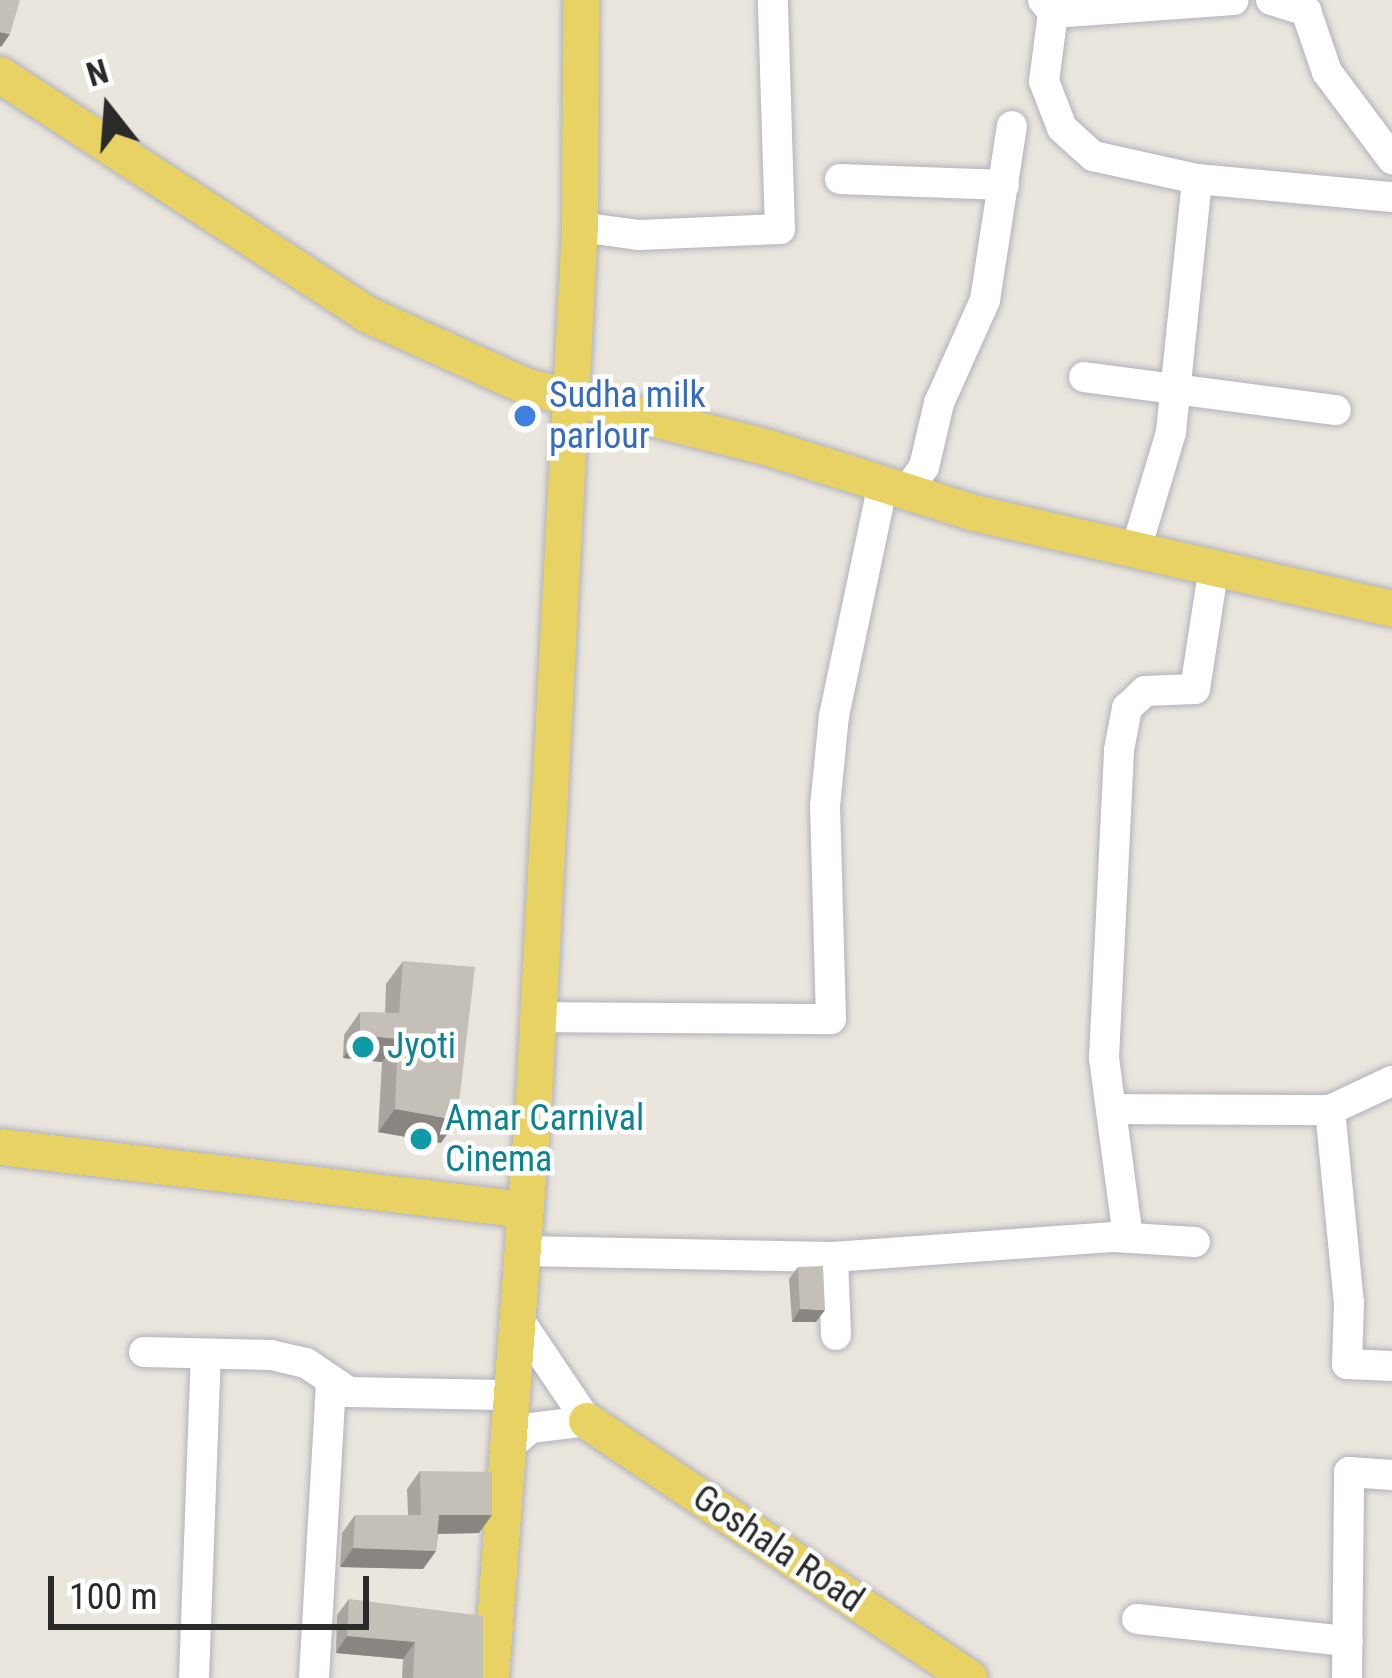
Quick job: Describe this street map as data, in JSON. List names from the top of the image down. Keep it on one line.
{"streets":{"main road":["Goshala Road"]},"places":["Sudha milk parlour","Jyoti","Amar Carnival Cinema"],"scale_bar":"100 m","north":"top"}
